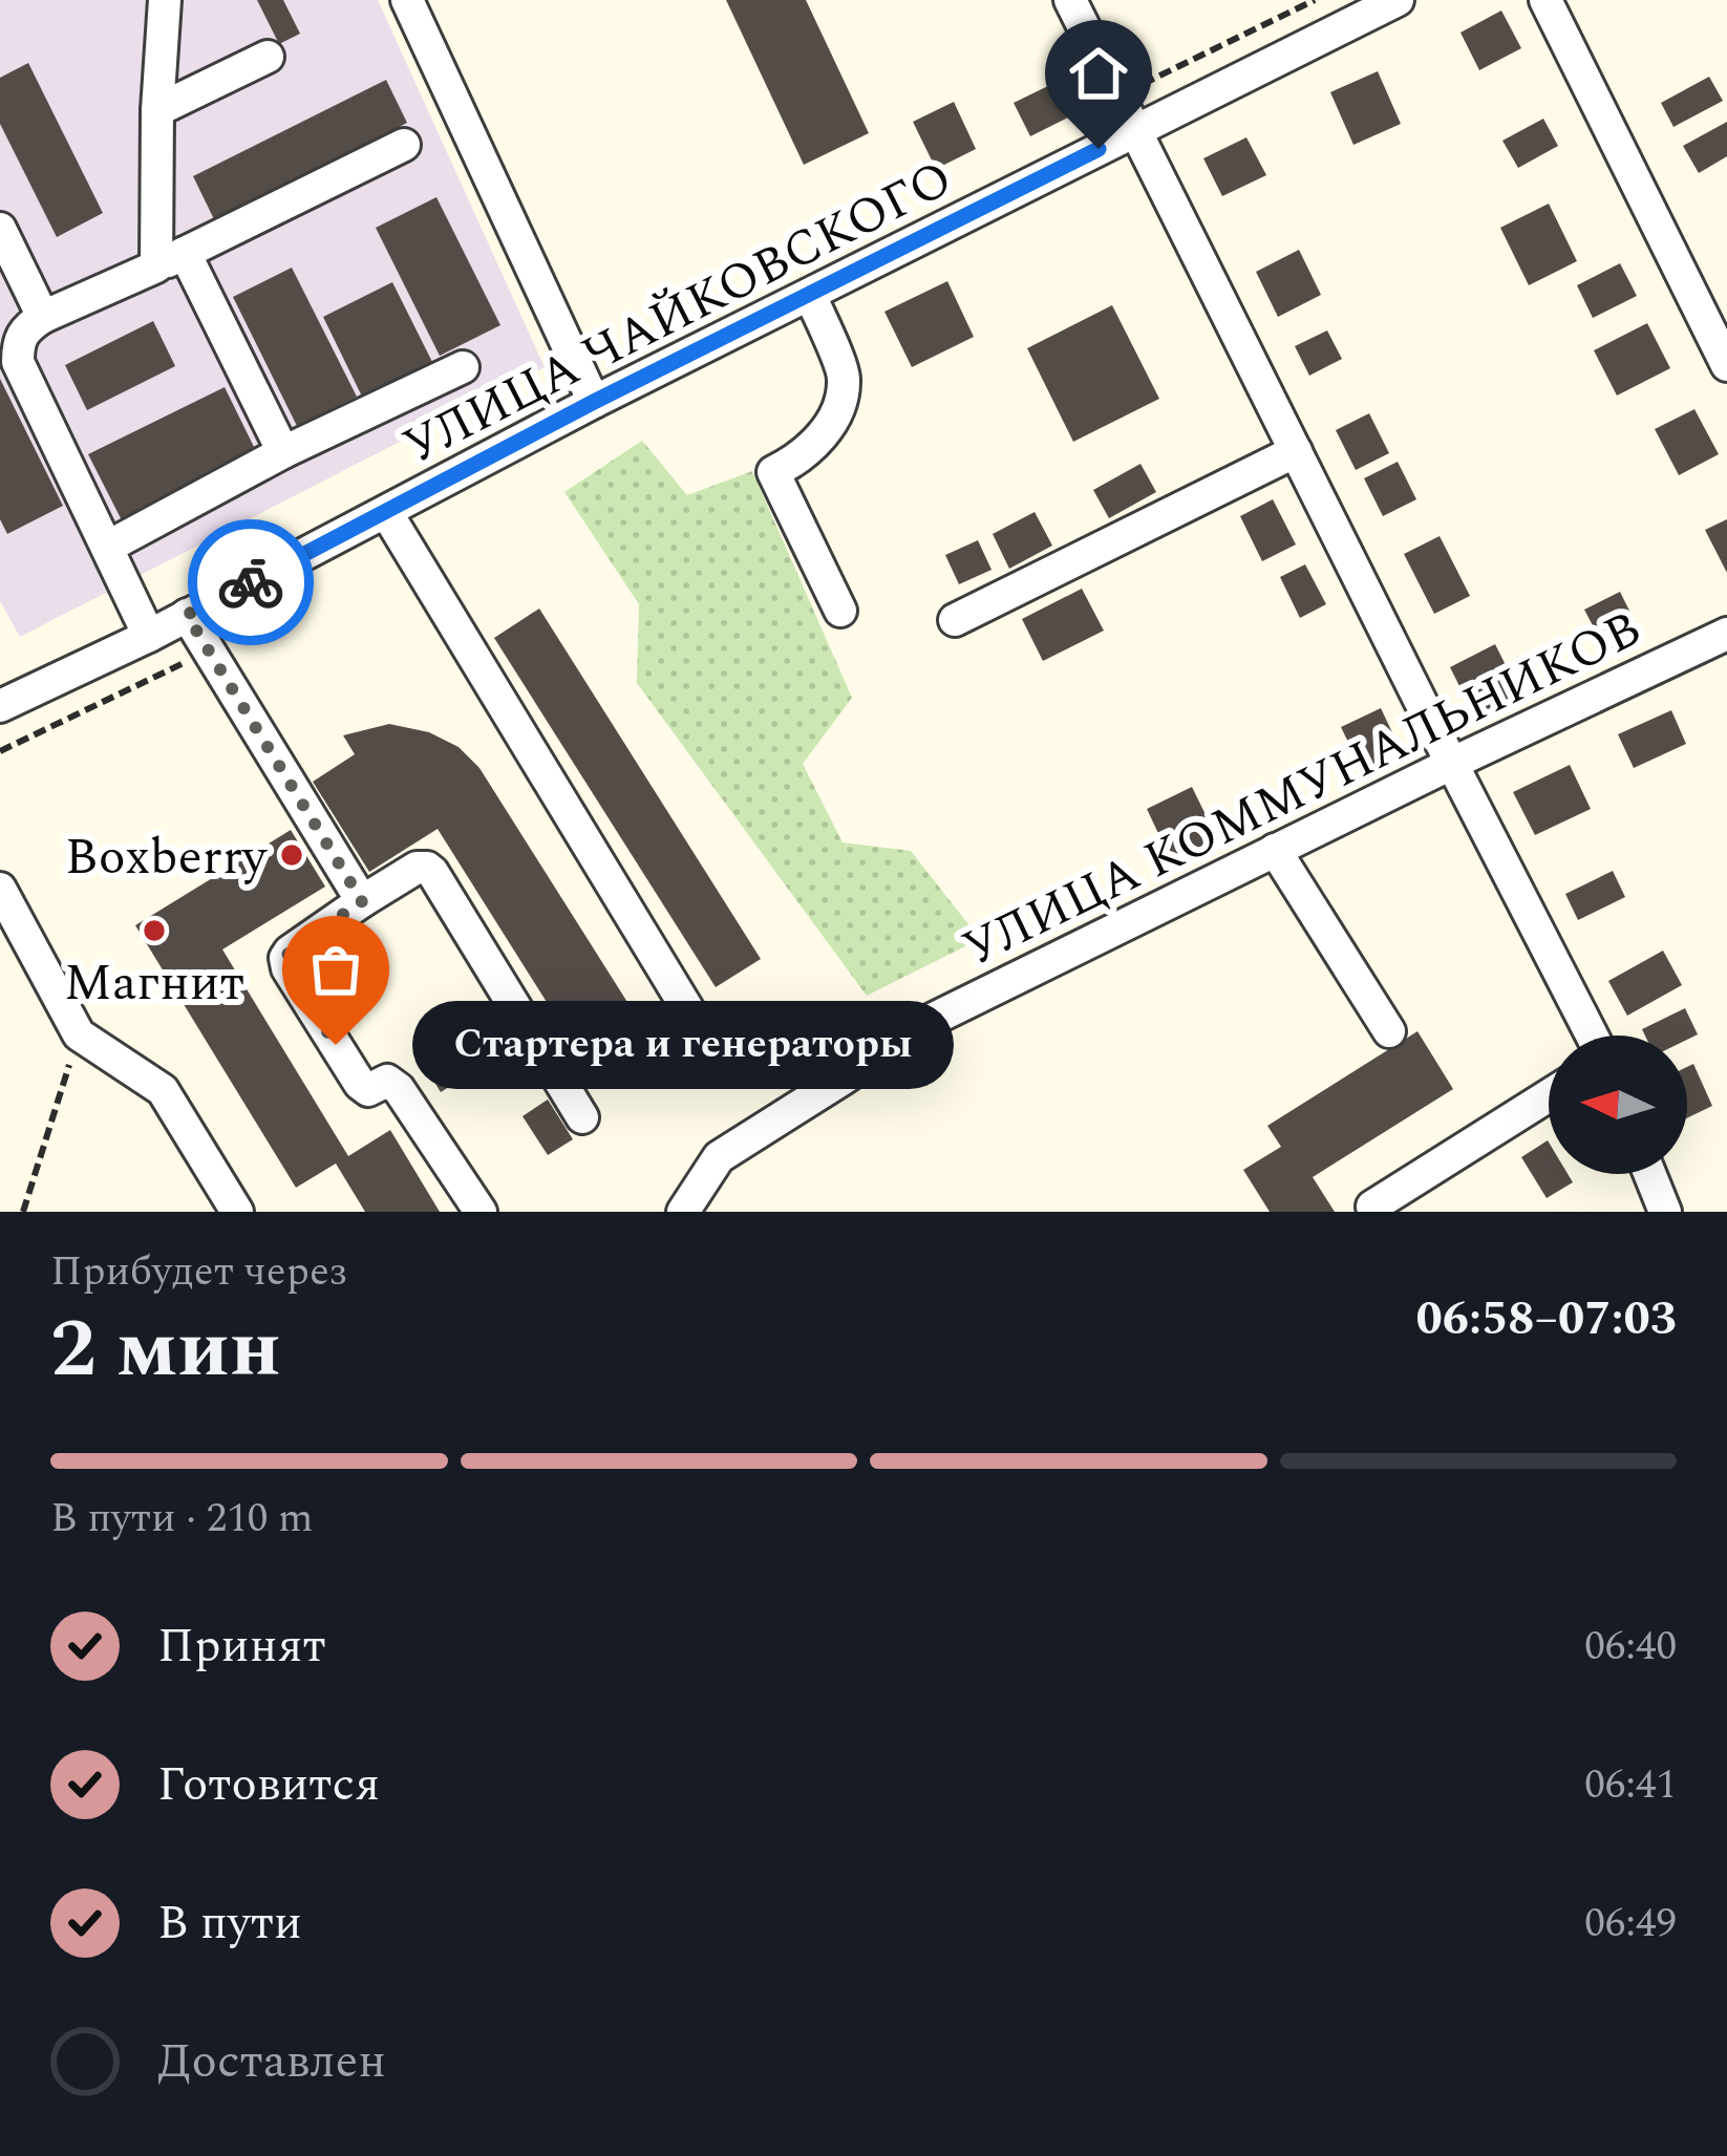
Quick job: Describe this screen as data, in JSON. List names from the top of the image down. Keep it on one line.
{"streets":{"street":["УЛИЦА ЧАЙКОВСКОГО","УЛИЦА КОММУНАЛЬНИКОВ"]},"places":["Boxberry","Магнит","Стартера и генераторы"],"north":"left","page":{"bubble":"Стартера и генераторы","heading":["2 мин","Прибудет через","06:58–07:03"],"bar":"В пути · 210 m","list":[["Принят","06:40"],["Готовится","06:41"],["В пути","06:49"],"Доставлен"]}}
